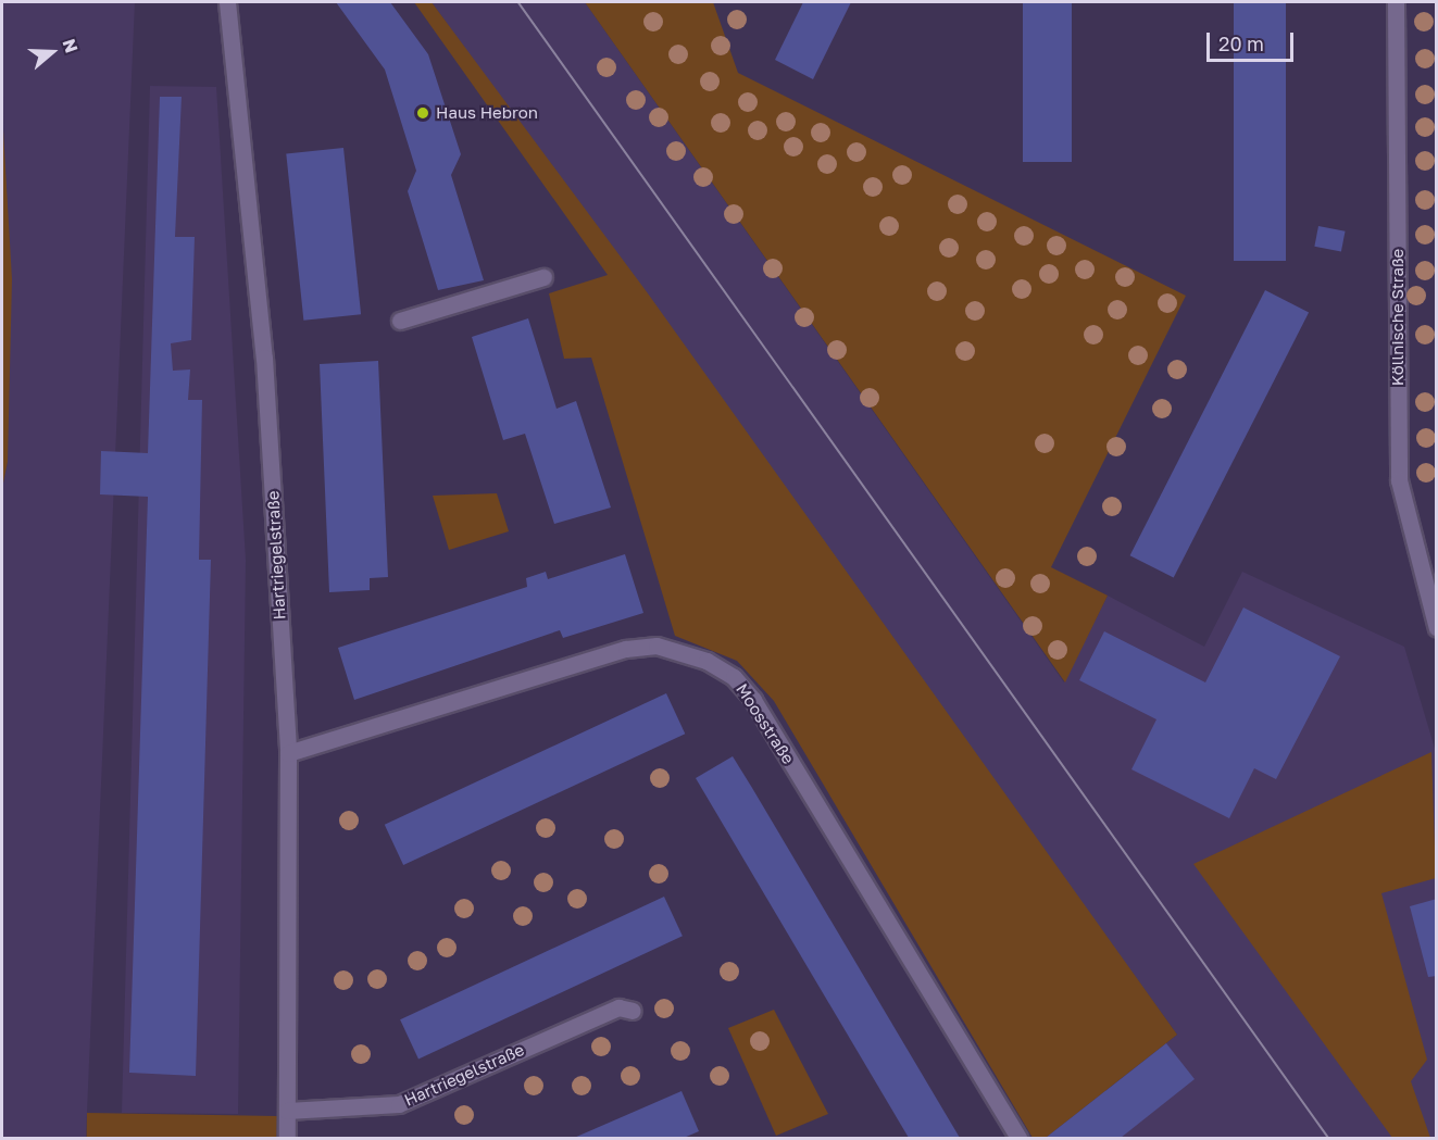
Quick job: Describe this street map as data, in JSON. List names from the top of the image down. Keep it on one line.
{"streets":{"street":["Köllnische Straße","Hartriegelstraße","Moosstraße"]},"crossings":[["Hartriegelstraße","Moosstraße"]],"places":["Haus Hebron"],"scale_bar":"20 m","north":"right"}
